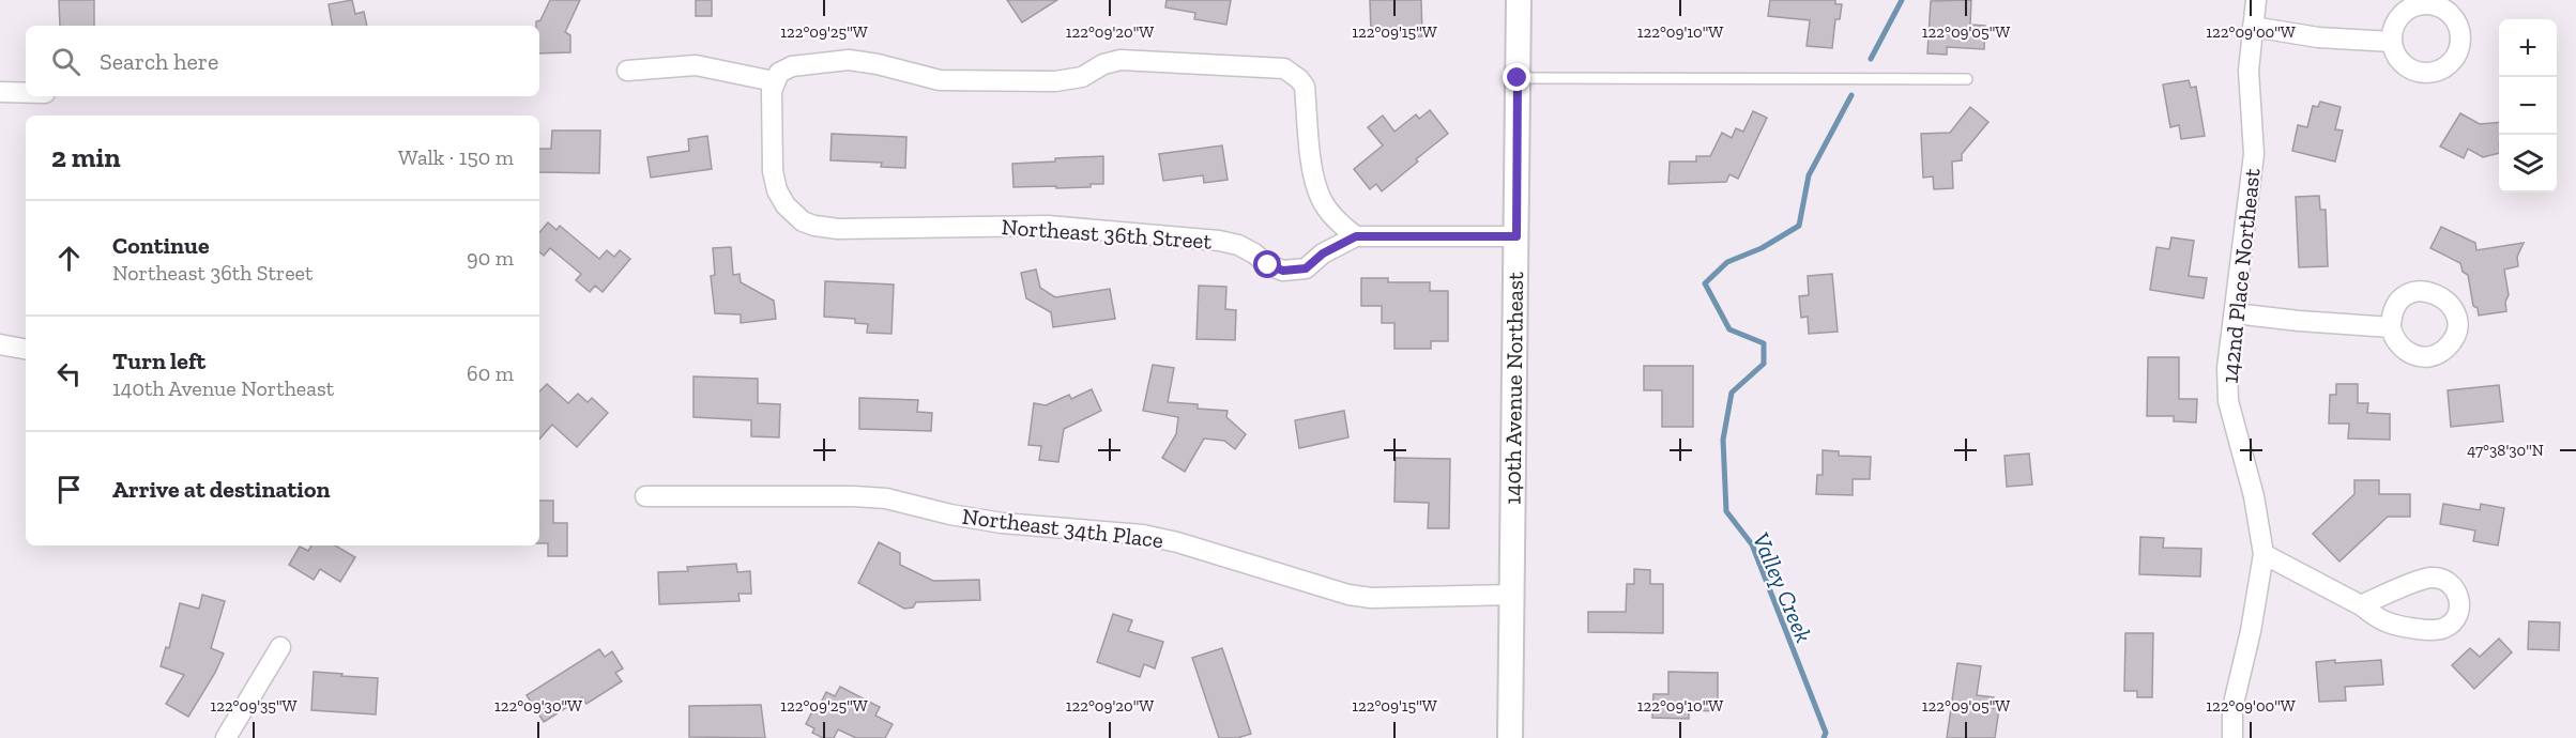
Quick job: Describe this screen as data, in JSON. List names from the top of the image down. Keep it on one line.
{"streets":{"street":["Northeast 36th Street","142nd Place Northeast","140th Avenue Northeast","Northeast 34th Place"]},"crossings":[["Northeast 36th Street","140th Avenue Northeast"],["140th Avenue Northeast","Northeast 34th Place"]],"water":["Valley Creek"],"page":{"map_buttons":["+","−"],"search":"Search here","heading":["2 min","Walk · 150 m"],"list":[["Continue","Northeast 36th Street","90 m"],["Turn left","140th Avenue Northeast","60 m"],"Arrive at destination"]},"coordinates":["122°09'25\"W","122°09'20\"W","122°09'15\"W","122°09'10\"W","122°09'05\"W","122°09'00\"W","47°38'30\"N","122°09'35\"W","122°09'30\"W"]}
